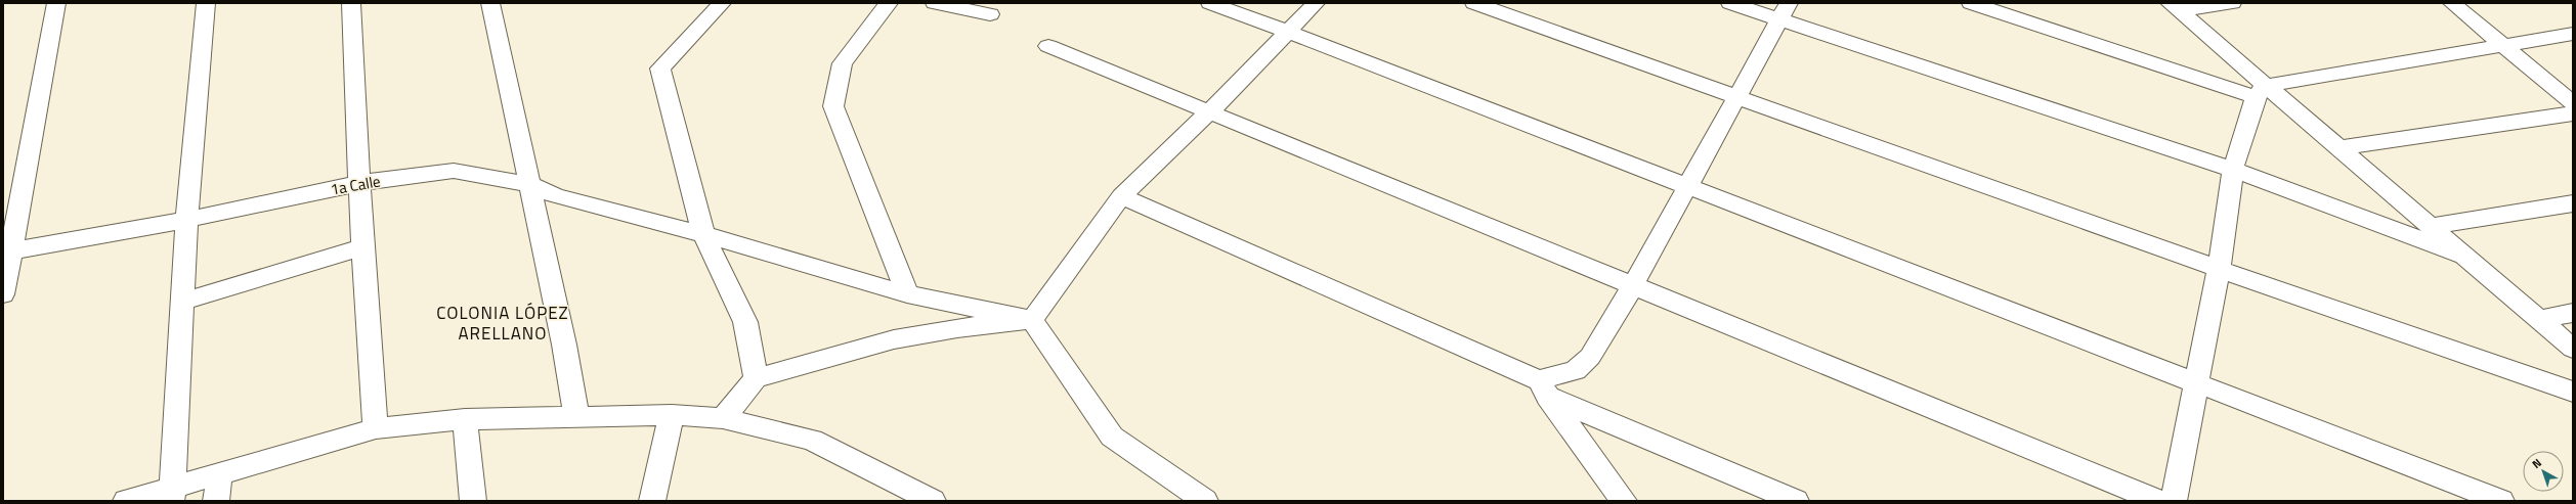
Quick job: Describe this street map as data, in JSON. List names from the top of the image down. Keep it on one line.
{"streets":{"street":["1a Calle"]},"districts":["COLONIA LÓPEZ ARELLANO"],"north":"top left"}
